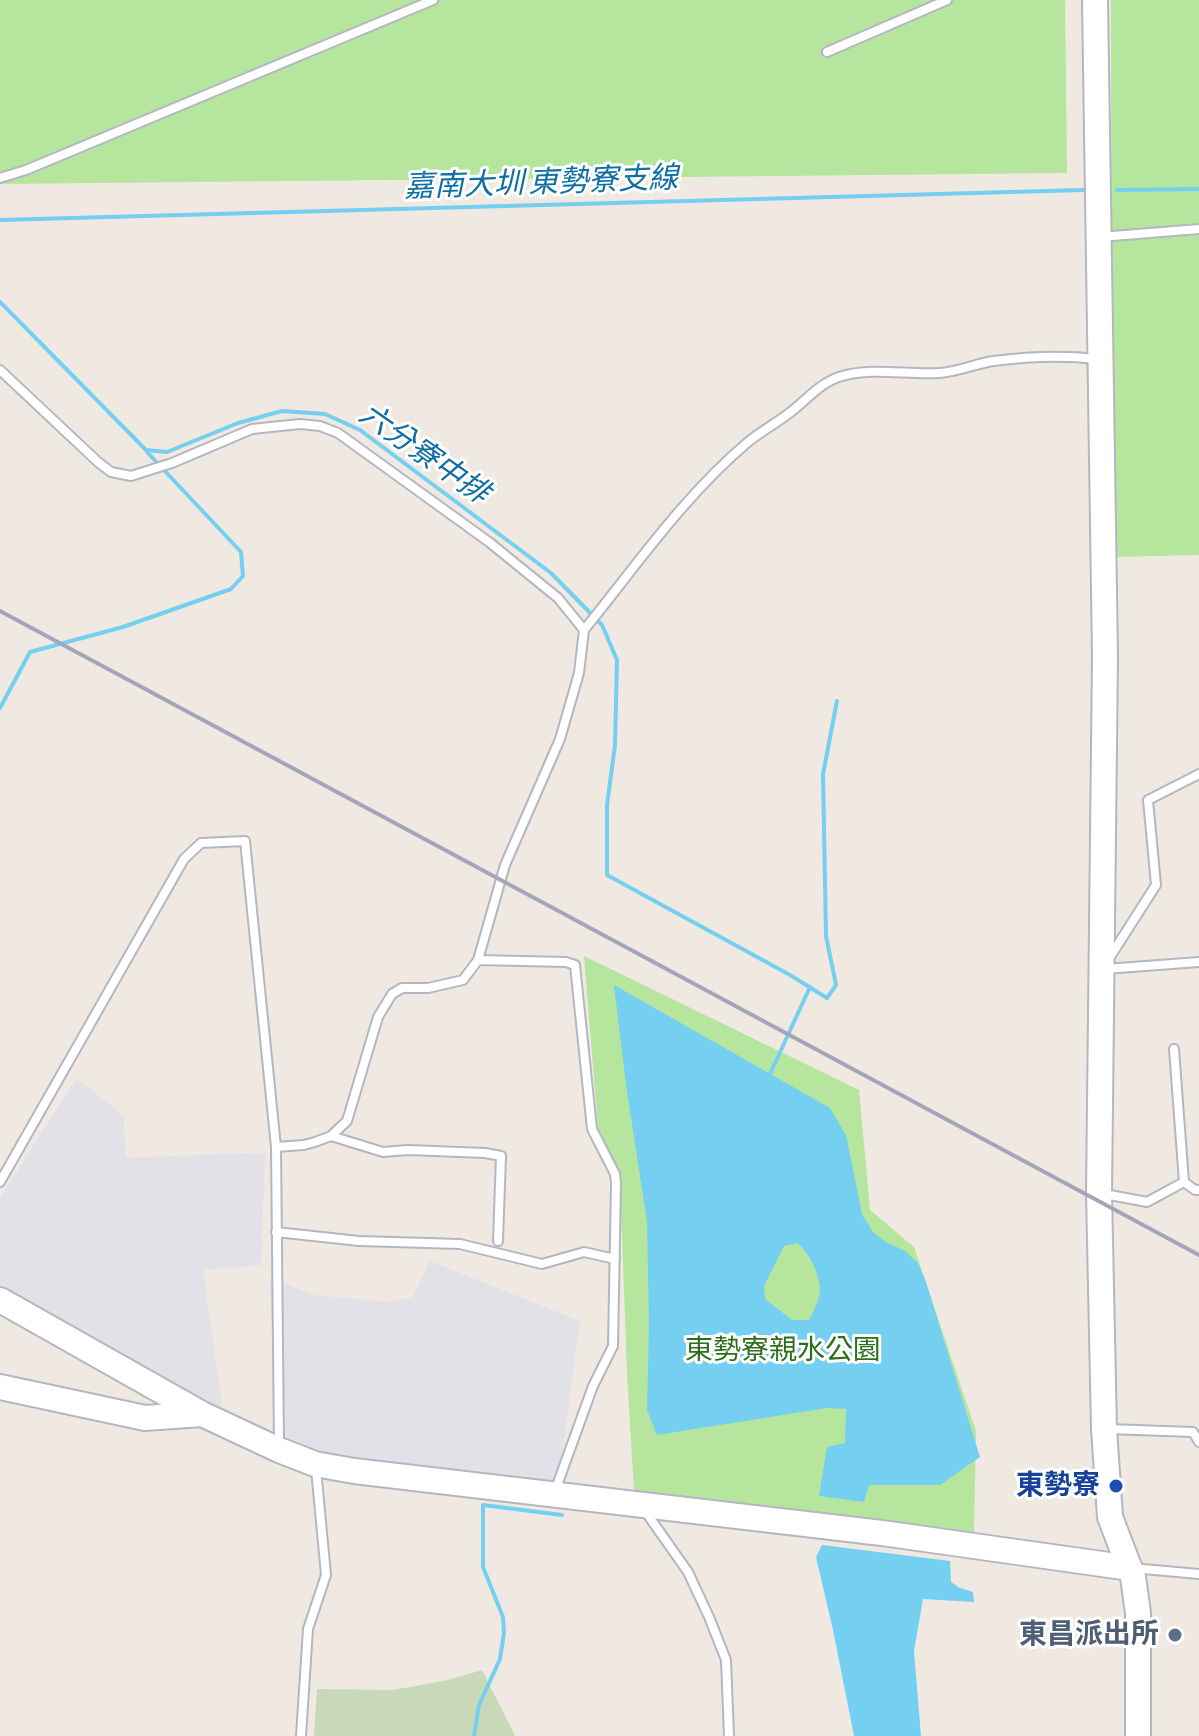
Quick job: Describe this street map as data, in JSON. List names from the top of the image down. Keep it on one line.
{"water":["嘉南大圳 東勢寮支線","六分寮中排"],"parks":["東勢寮親水公園"],"places":["東勢寮","東昌派出所"]}
